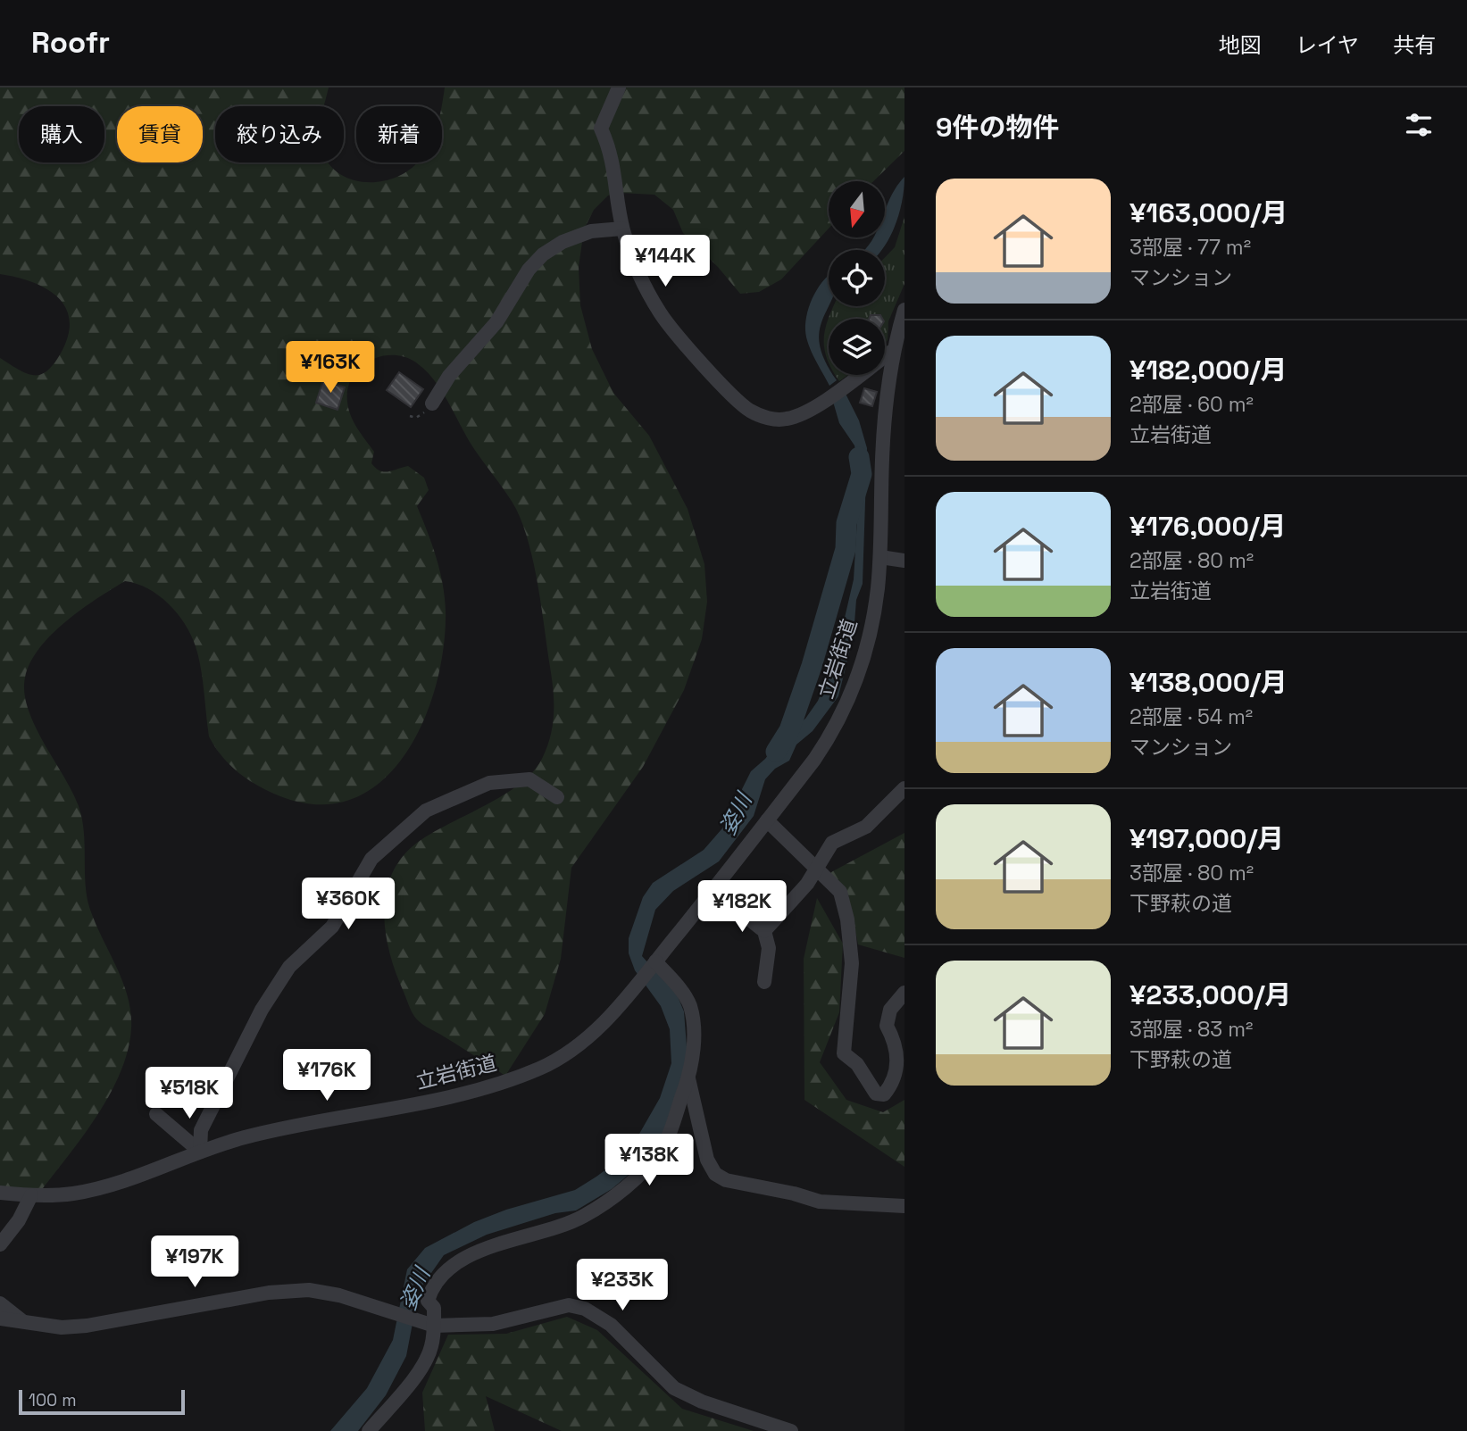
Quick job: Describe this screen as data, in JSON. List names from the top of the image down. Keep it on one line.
{"streets":{"street":["立岩街道"]},"water":["姿川"],"scale_bar":"100 m","north":"bottom","page":{"header":"Roofr","nav":["地図","レイヤ","共有"],"heading":"9件の物件","chip":["購入","賃貸","絞り込み","新着"],"list":[{"name":"¥163,000/月","note":"3部屋 · 77 m² · マンション"},{"name":"¥182,000/月","note":"2部屋 · 60 m² · 立岩街道"},{"name":"¥176,000/月","note":"2部屋 · 80 m² · 立岩街道"},{"name":"¥138,000/月","note":"2部屋 · 54 m² · マンション"},{"name":"¥197,000/月","note":"3部屋 · 80 m² · 下野萩の道"},{"name":"¥233,000/月","note":"3部屋 · 83 m² · 下野萩の道"}],"price":["¥144K","¥163K","¥360K","¥182K","¥176K","¥518K","¥138K","¥197K","¥233K"],"scale":"100 m"}}
